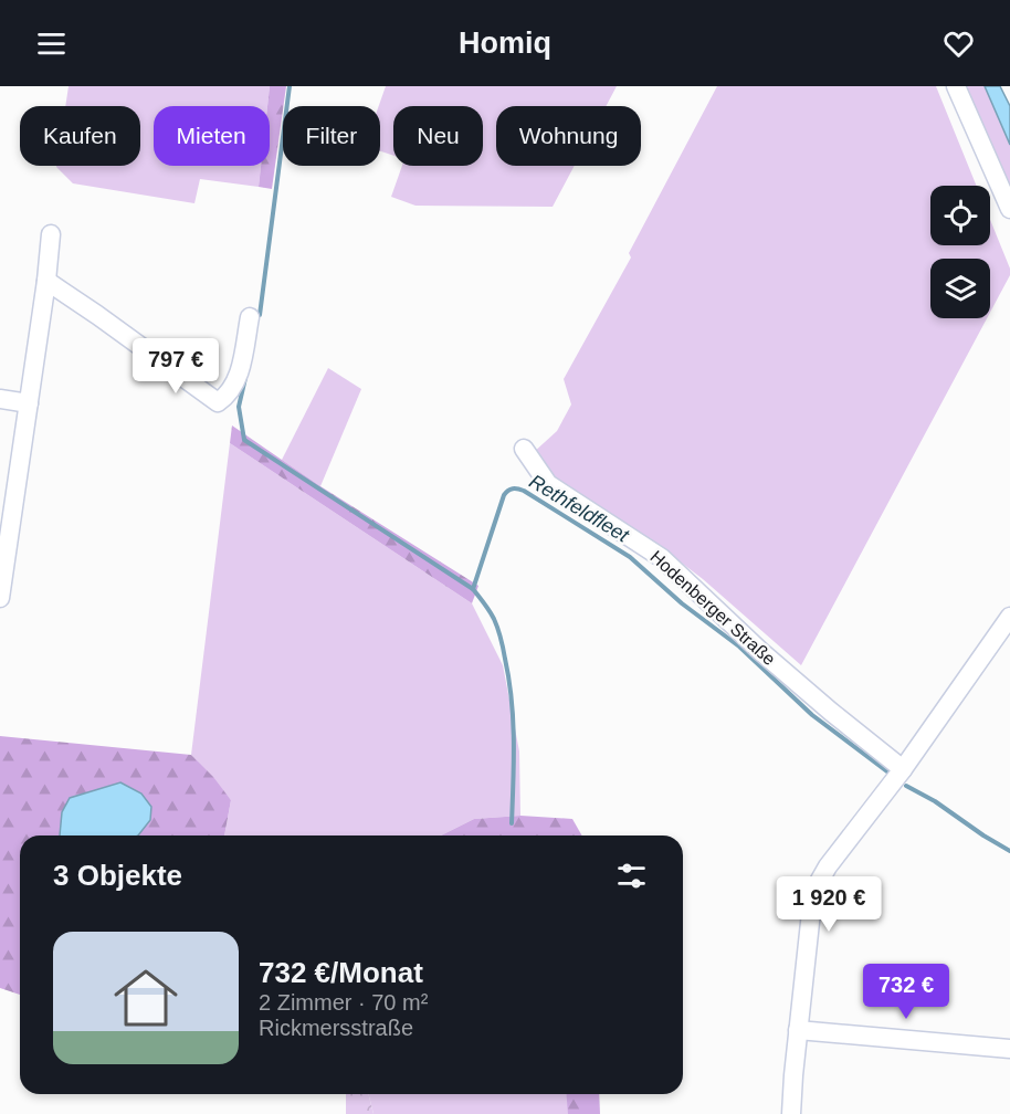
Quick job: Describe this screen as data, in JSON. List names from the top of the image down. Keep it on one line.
{"streets":{"street":["Hodenberger Straße"]},"water":["Rethfeldfleet"],"page":{"header":"Homiq","chip":["Kaufen","Mieten","Filter","Neu","Wohnung"],"price":["797 €","1 920 €","732 €"],"heading":"3 Objekte","list":[{"name":"732 €/Monat","note":"2 Zimmer · 70 m² · Rickmersstraße"}]}}
